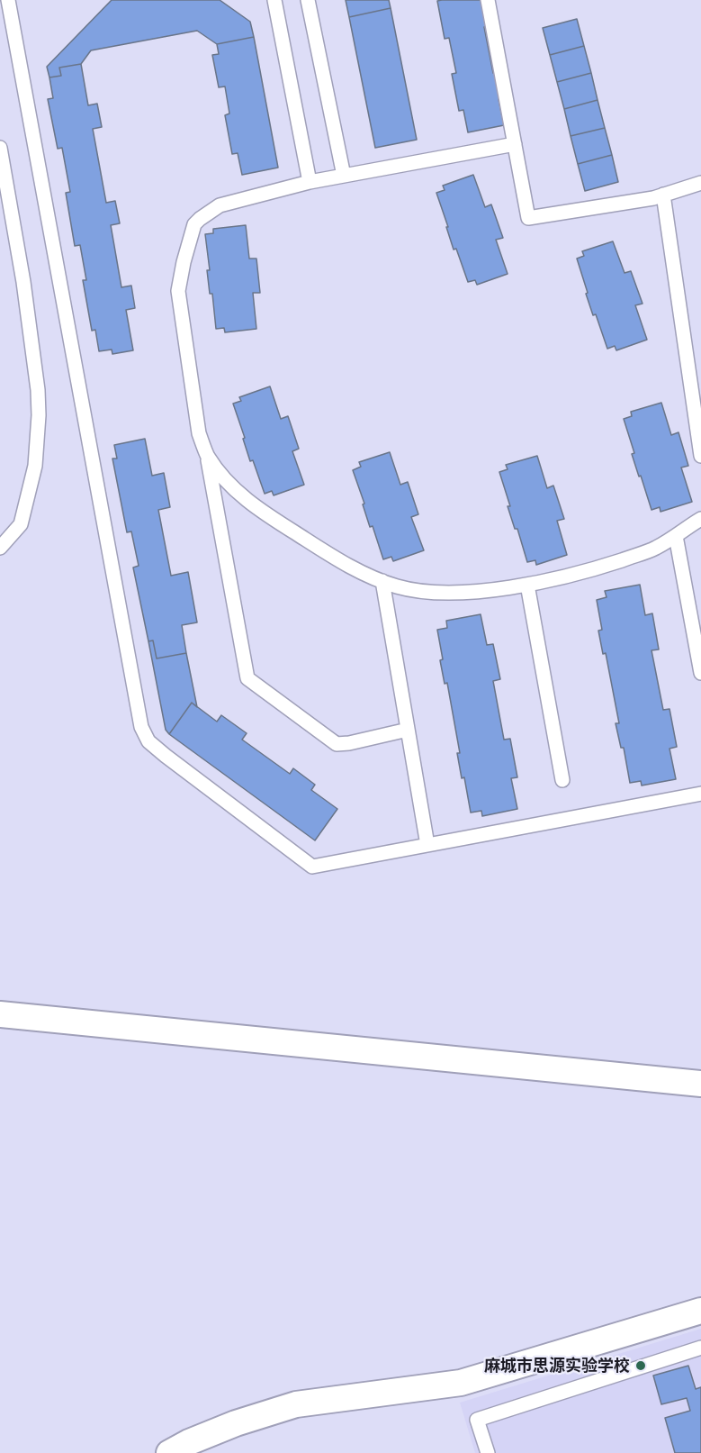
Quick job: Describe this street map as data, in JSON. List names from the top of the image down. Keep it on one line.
{"places":["麻城市思源实验学校"]}
